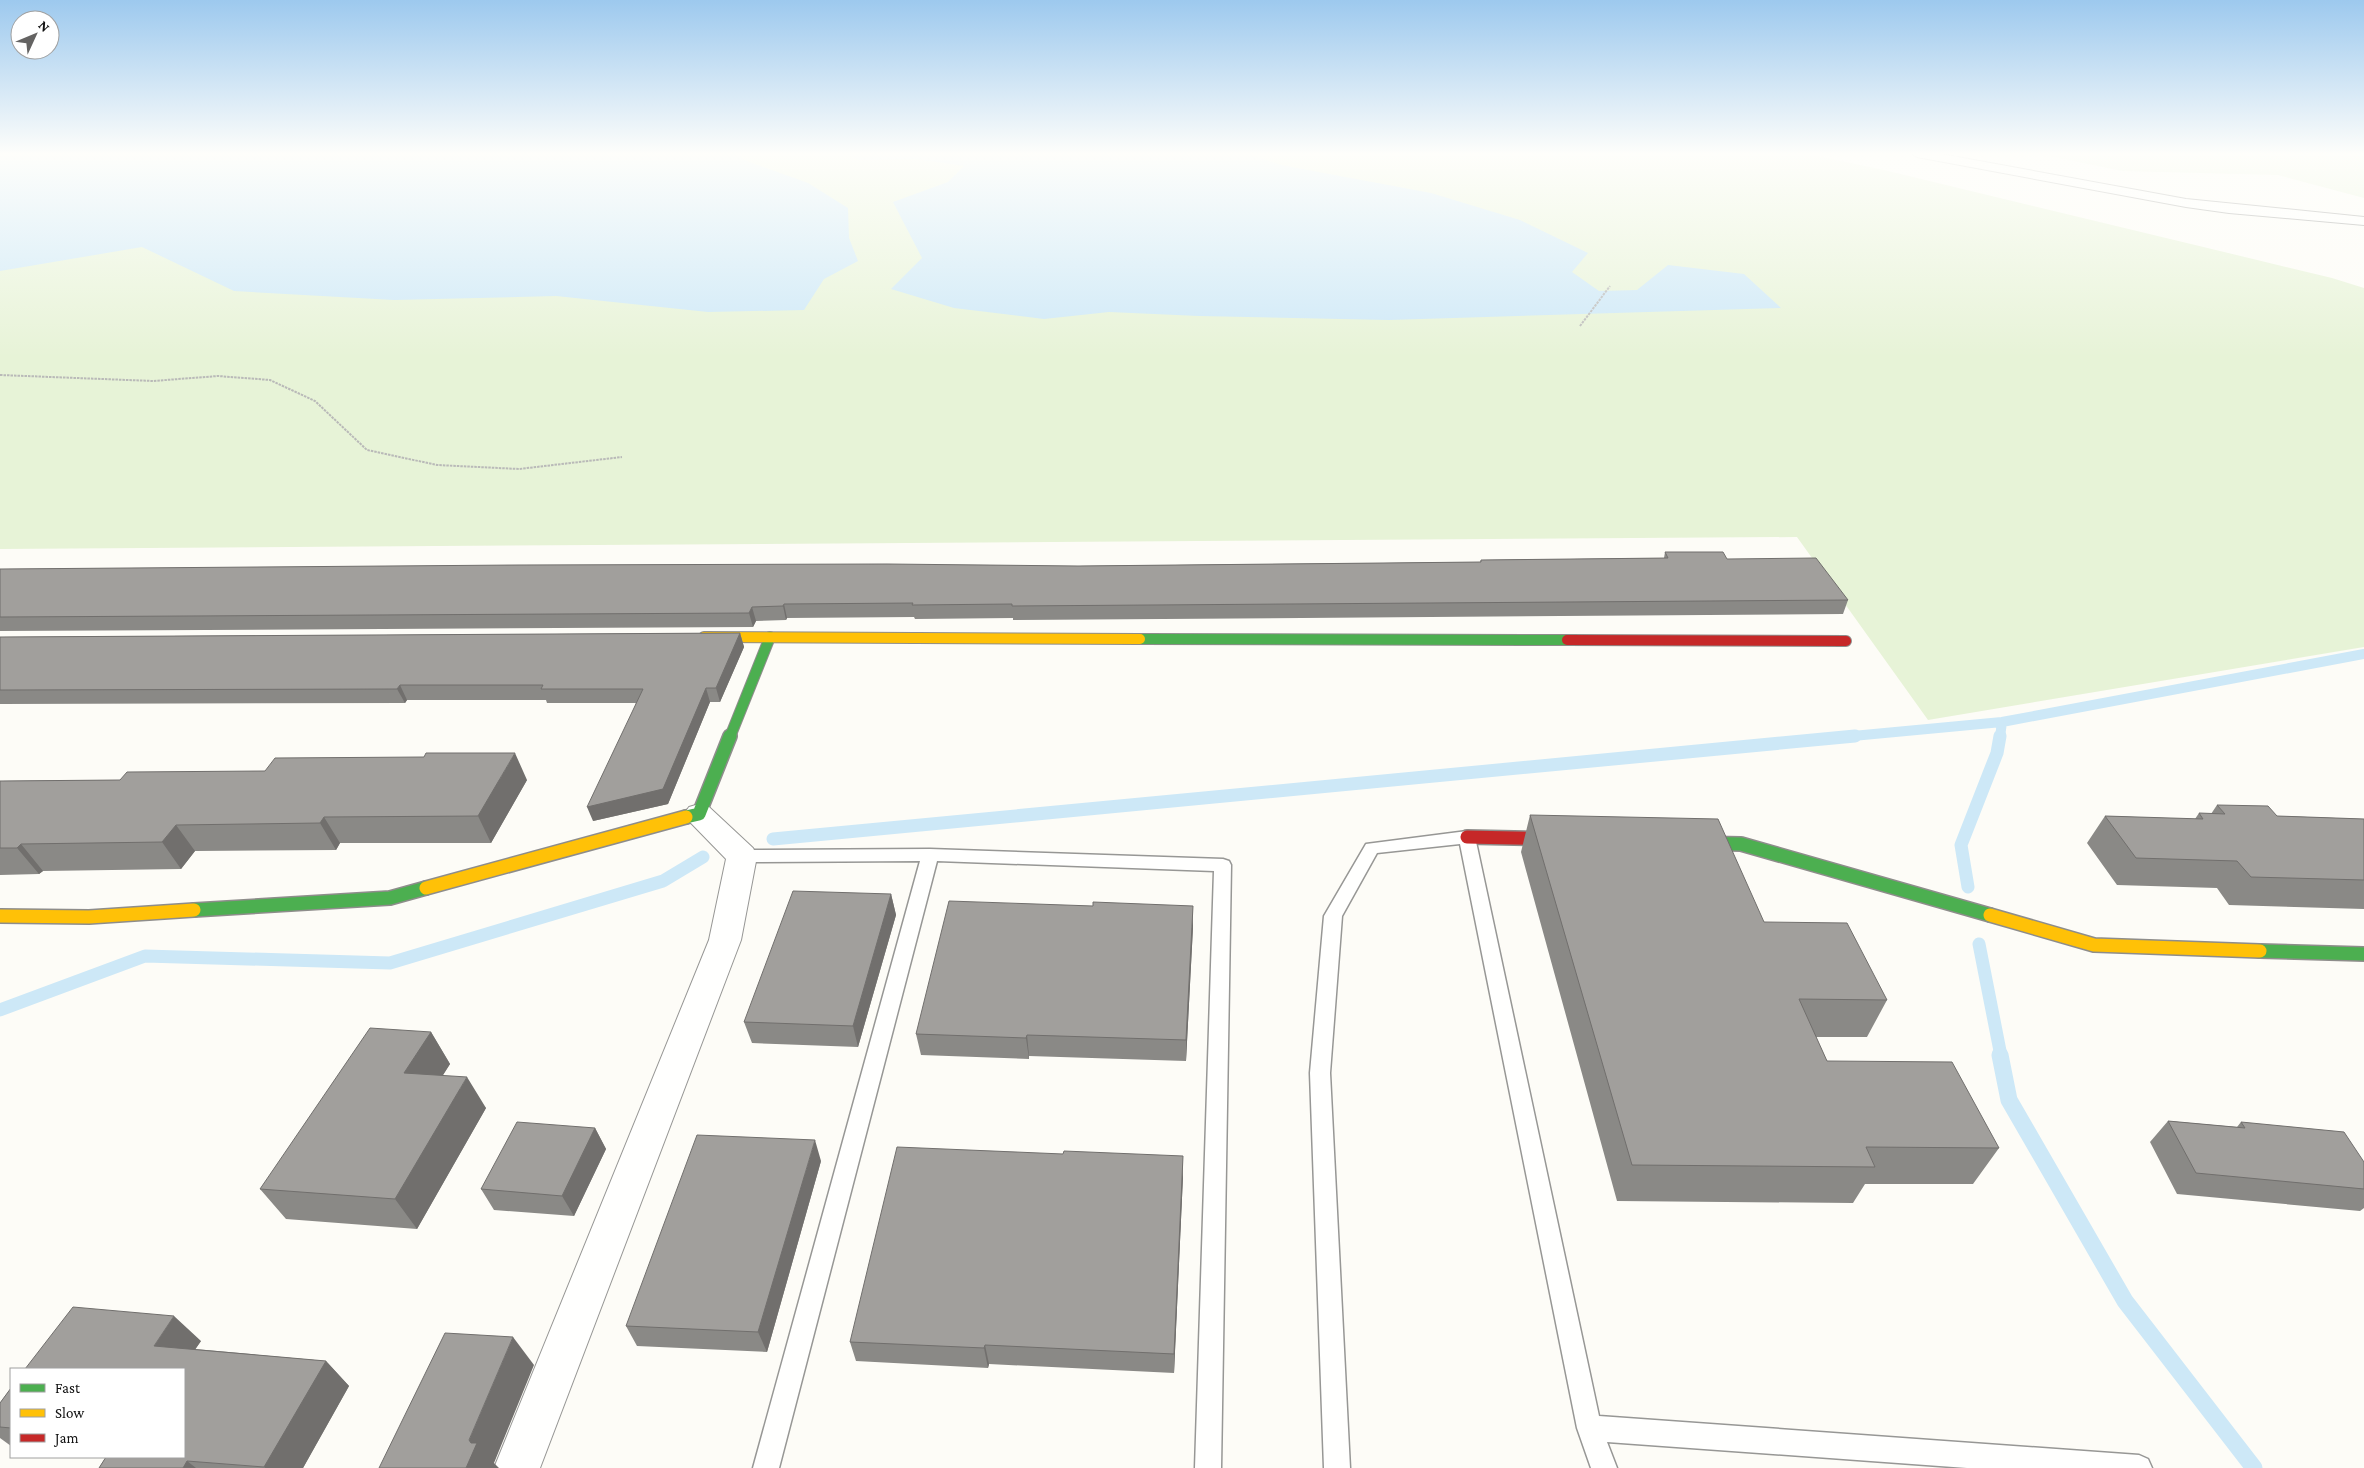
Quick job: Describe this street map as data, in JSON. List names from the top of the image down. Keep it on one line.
{"legend":["Fast","Slow","Jam"],"north":"top right"}
